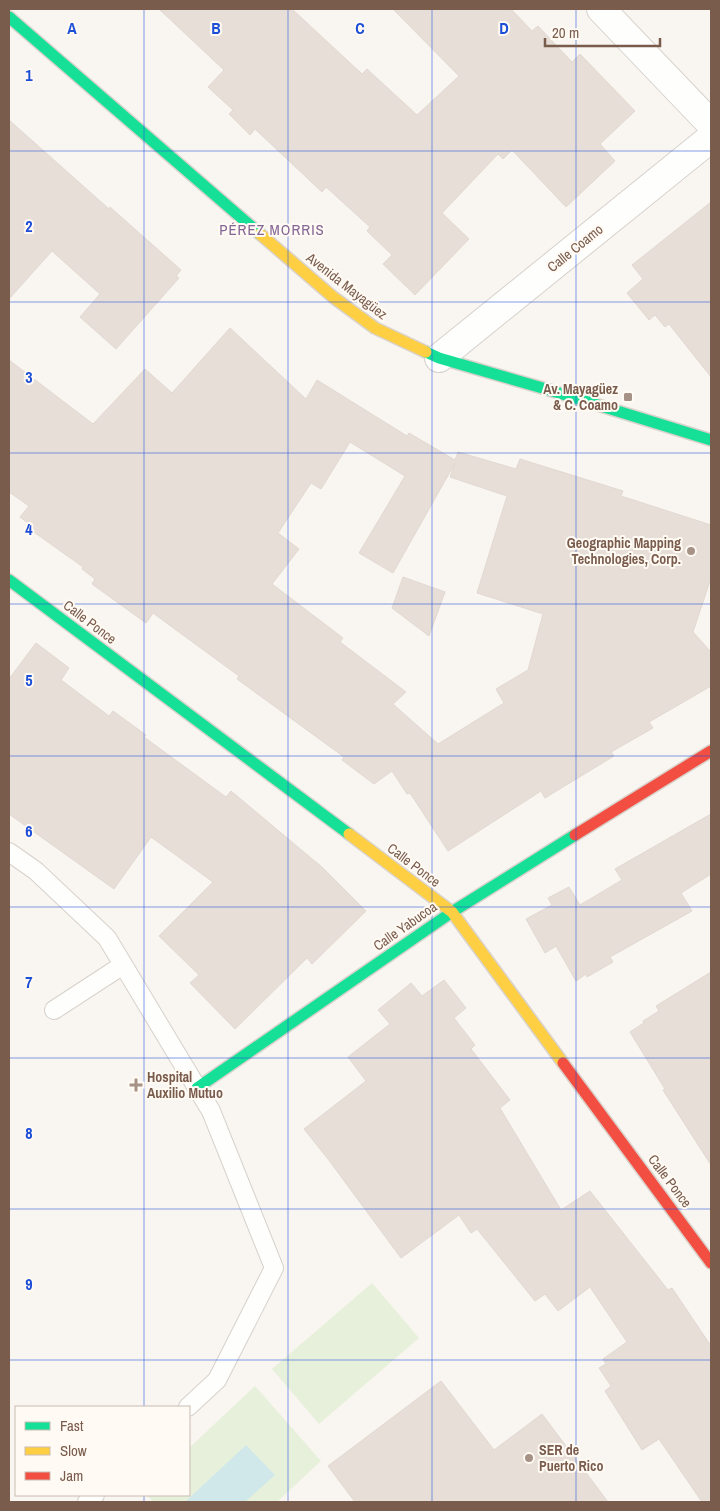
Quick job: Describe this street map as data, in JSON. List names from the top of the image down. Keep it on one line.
{"streets":{"street":["Calle Coamo","Avenida Mayagüez","Calle Ponce","Calle Yabucoa"]},"crossings":[["Calle Coamo","Avenida Mayagüez"],["Calle Ponce","Calle Yabucoa"]],"districts":["PÉREZ MORRIS"],"places":{"transit":["Av. Mayagüez & C. Coamo"],"other":["Geographic Mapping Technologies, Corp.","SER de Puerto Rico"],"health":["Hospital Auxilio Mutuo"]},"legend":["Fast","Slow","Jam"],"scale_bar":"20 m","grid":{"columns":["A","B","C","D"],"rows":["1","2","3","4","5","6","7","8","9"]}}
